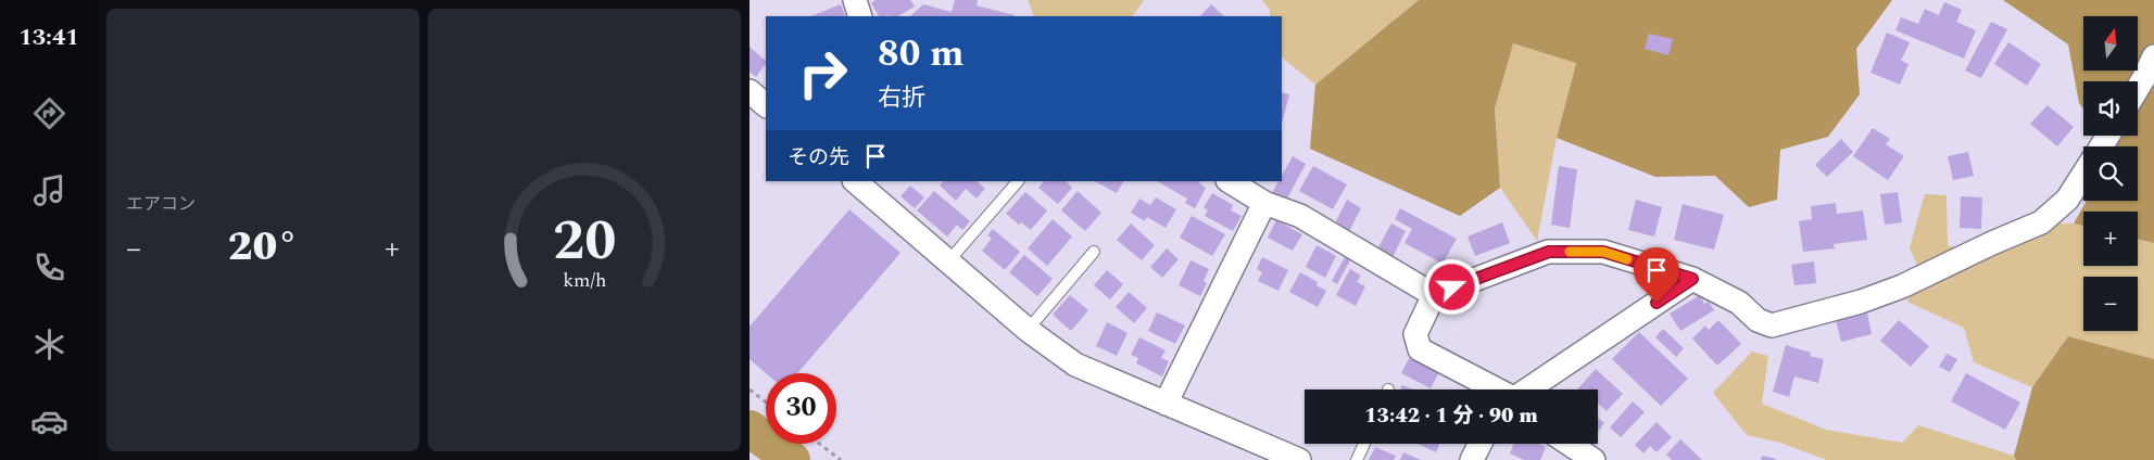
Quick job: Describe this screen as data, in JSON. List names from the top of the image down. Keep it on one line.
{"north":"top","page":{"tabs":"13:41","tile":"エアコン","map_buttons":["+","−"],"turn":["80 m","右折"],"then":"その先","heat":["−","20°","+"],"limit":"30","trip":"13:42 · 1 分 · 90 m","gauge":["20","km/h"]}}
